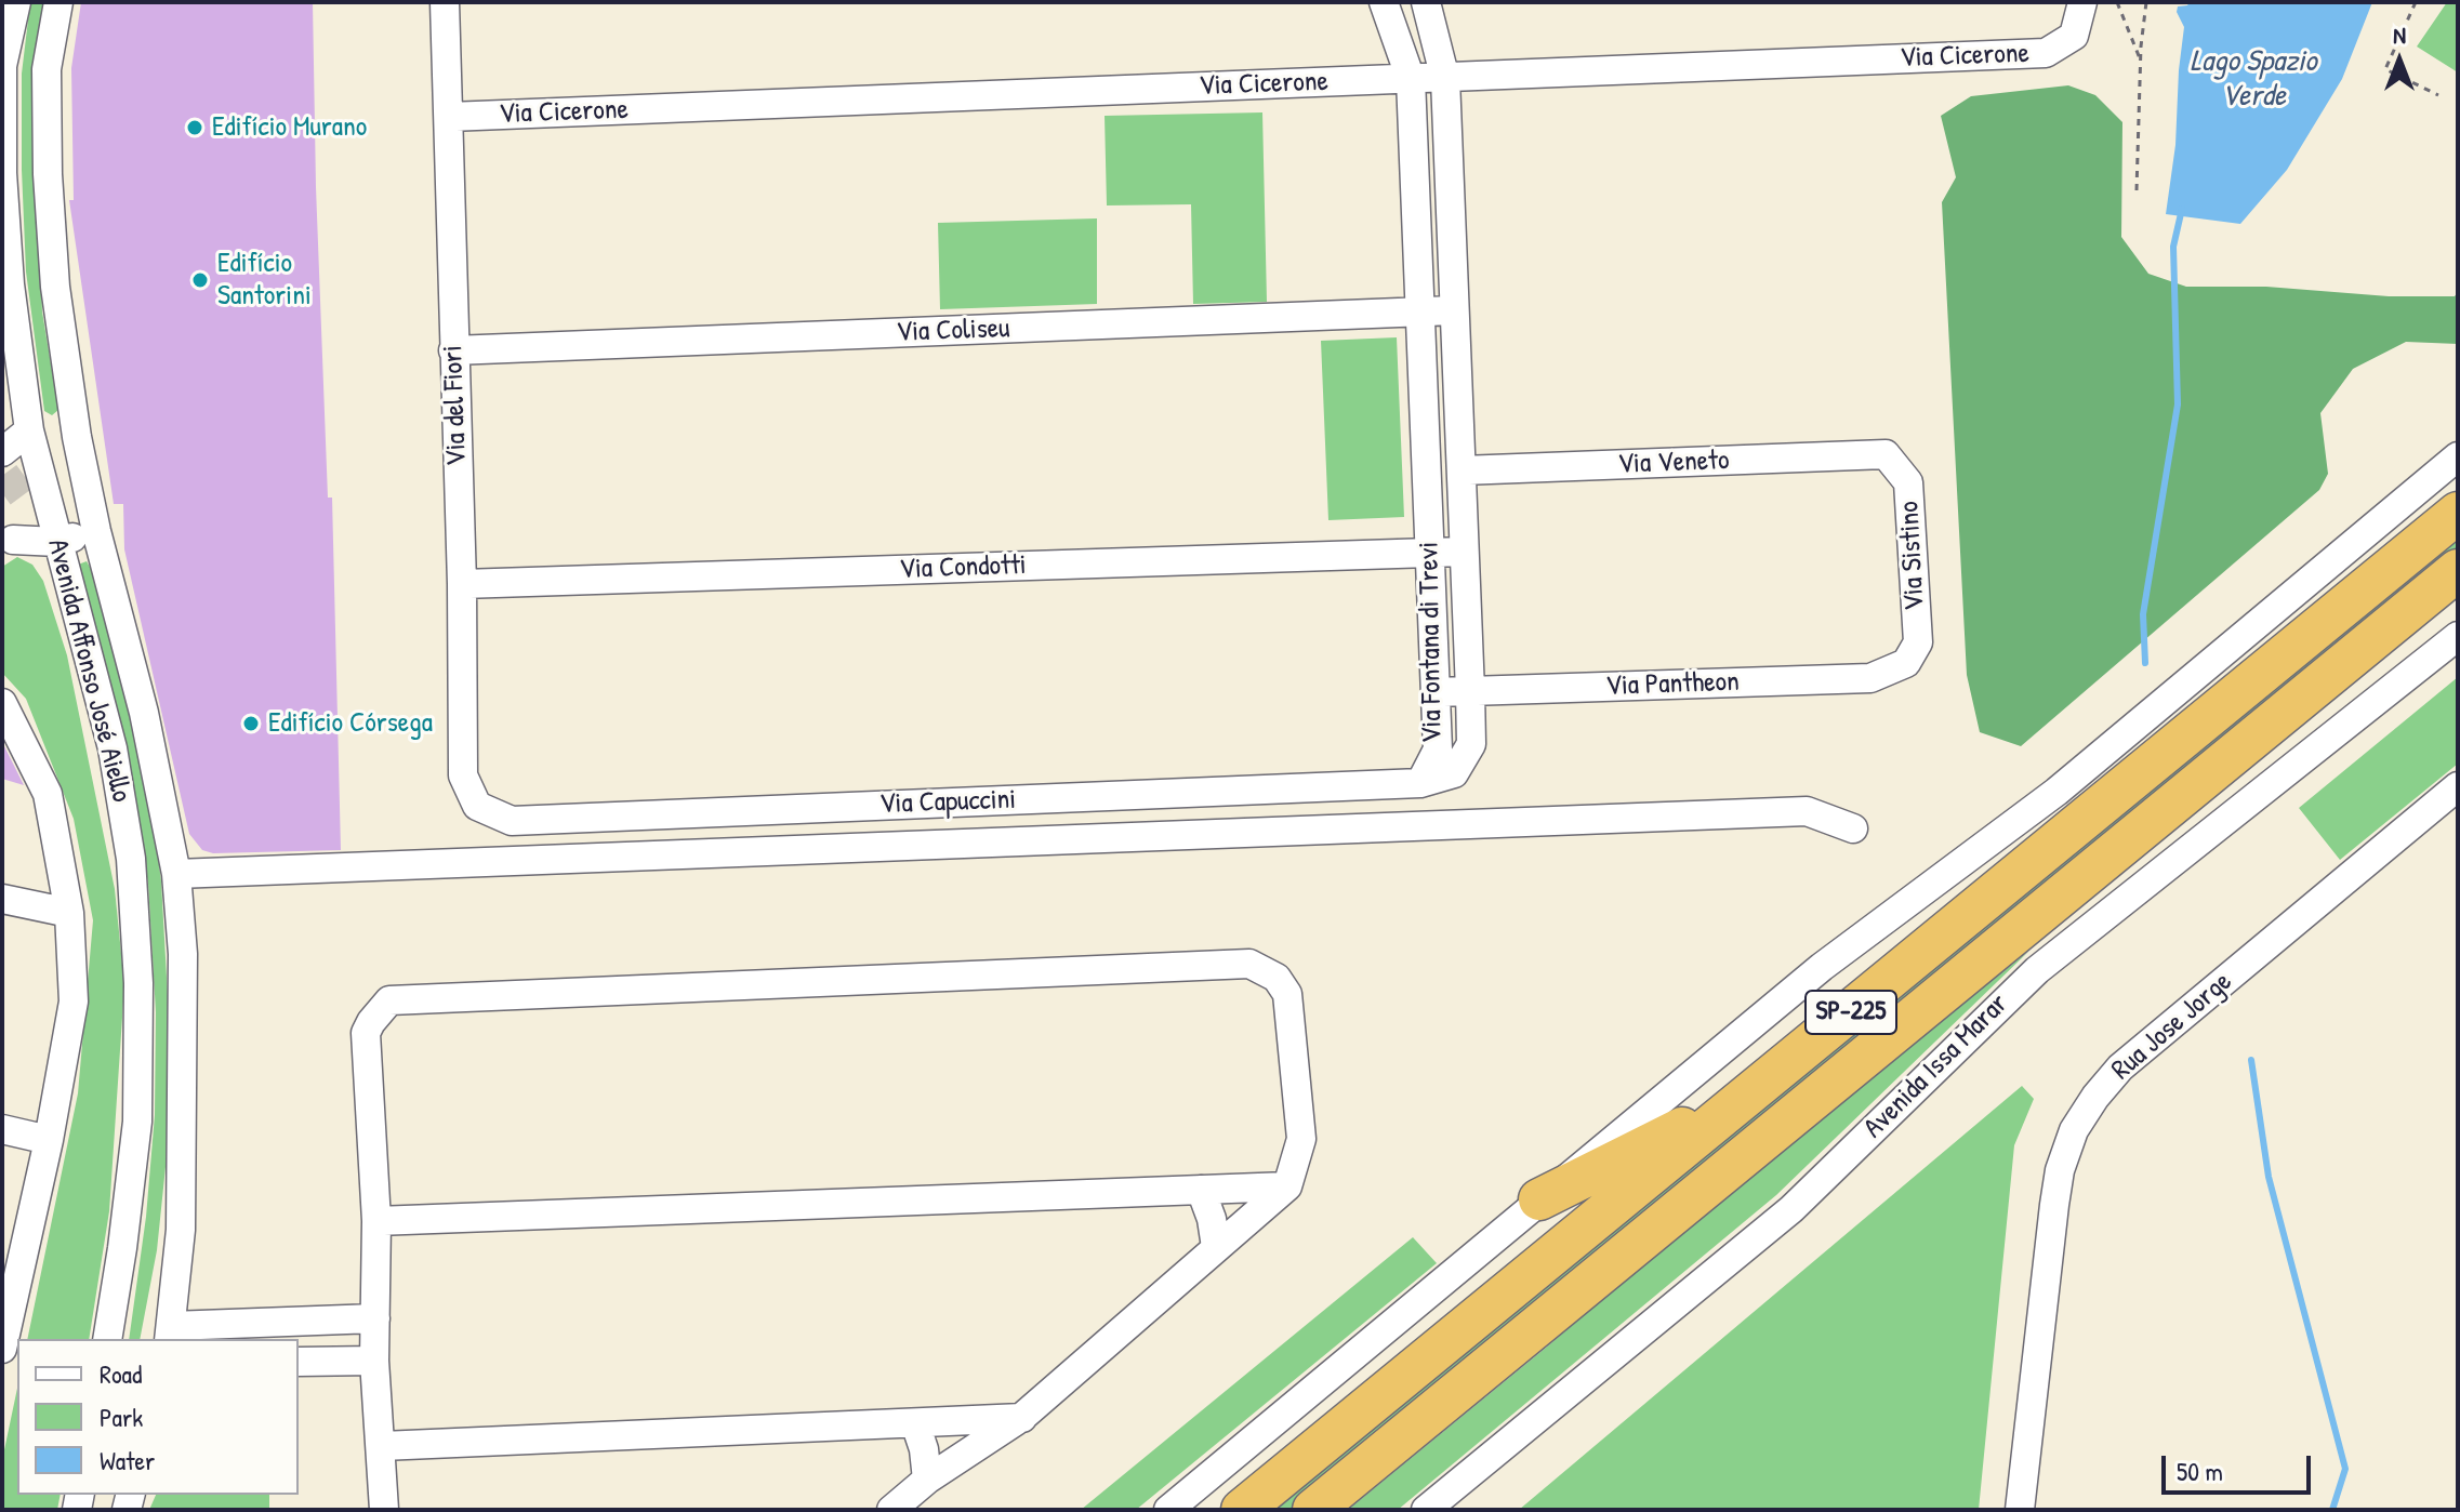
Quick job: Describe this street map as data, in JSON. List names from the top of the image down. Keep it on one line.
{"streets":{"highway":["SP-225"],"street":["Via Cicerone","Via Coliseu","Via del Fiori","Via Veneto","Via Sistino","Via Condotti","Via Fontana di Trevi","Avenida Affonso José Aiello","Via Pantheon","Via Capuccini","Rua Jose Jorge","Avenida Issa Marar"]},"crossings":[["Via Cicerone","Via del Fiori"],["Via Cicerone","Via Fontana di Trevi"],["Via Coliseu","Via del Fiori"],["Via Coliseu","Via Fontana di Trevi"],["Via del Fiori","Via Condotti"],["Via del Fiori","Via Capuccini"],["Via Veneto","Via Sistino"],["Via Veneto","Via Fontana di Trevi"],["Via Sistino","Via Pantheon"],["Via Condotti","Via Fontana di Trevi"],["Via Fontana di Trevi","Via Pantheon"],["Via Fontana di Trevi","Via Capuccini"]],"water":["Lago Spazio Verde"],"places":["Edifício Murano","Edifício Santorini","Edifício Córsega"],"legend":["Road","Park","Water"],"scale_bar":"50 m","north":"top"}
